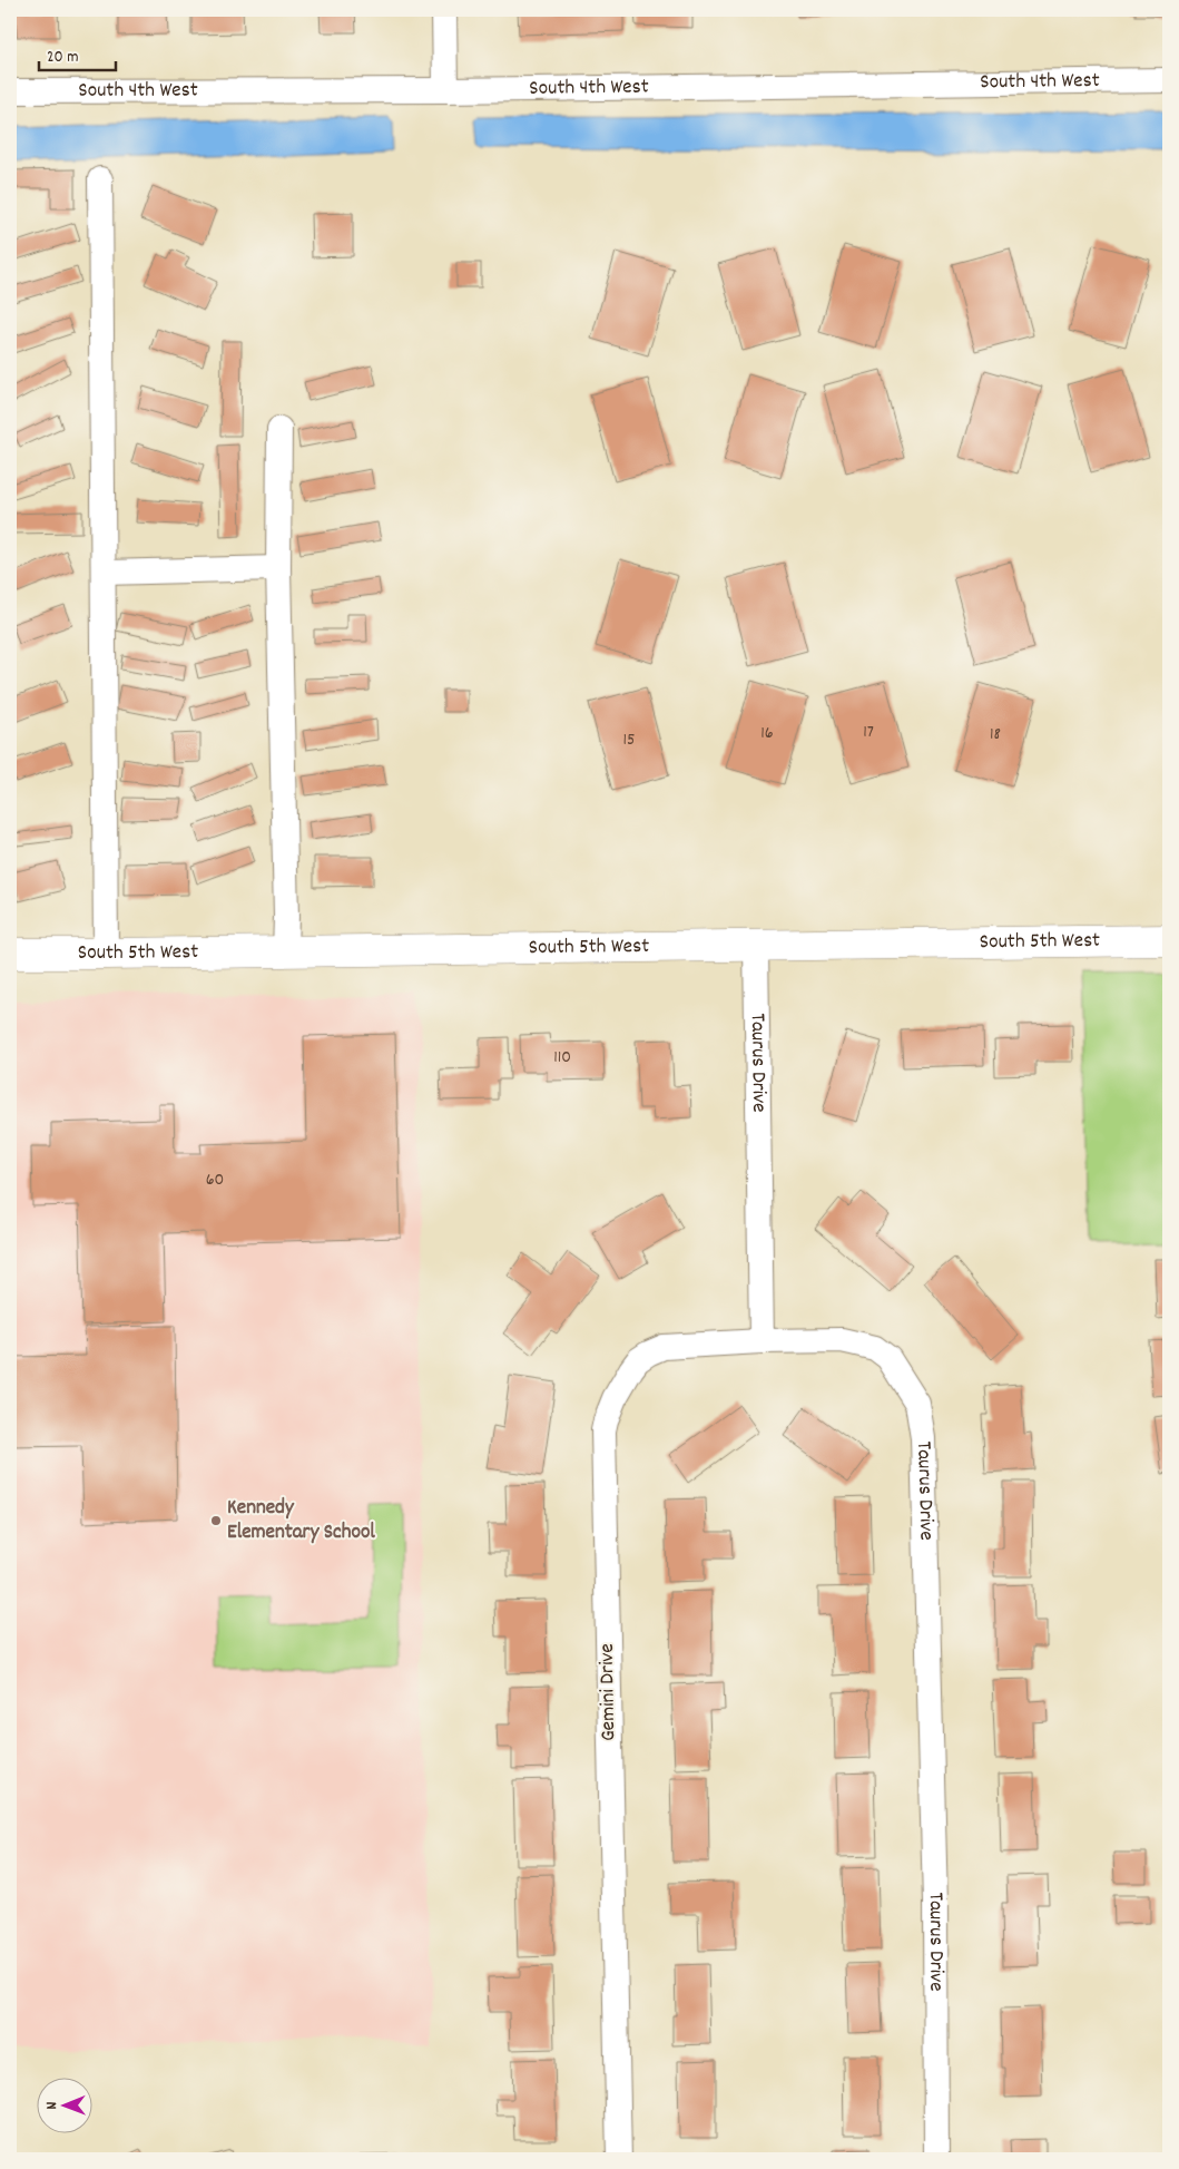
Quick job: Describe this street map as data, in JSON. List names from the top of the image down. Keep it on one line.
{"streets":{"street":["South 4th West","South 5th West","Taurus Drive","Gemini Drive"]},"crossings":[["South 5th West","Taurus Drive"],["Taurus Drive","Gemini Drive"]],"places":["Kennedy Elementary School"],"house_numbers":["17","16","18","15","110","60"],"scale_bar":"20 m","north":"left"}
